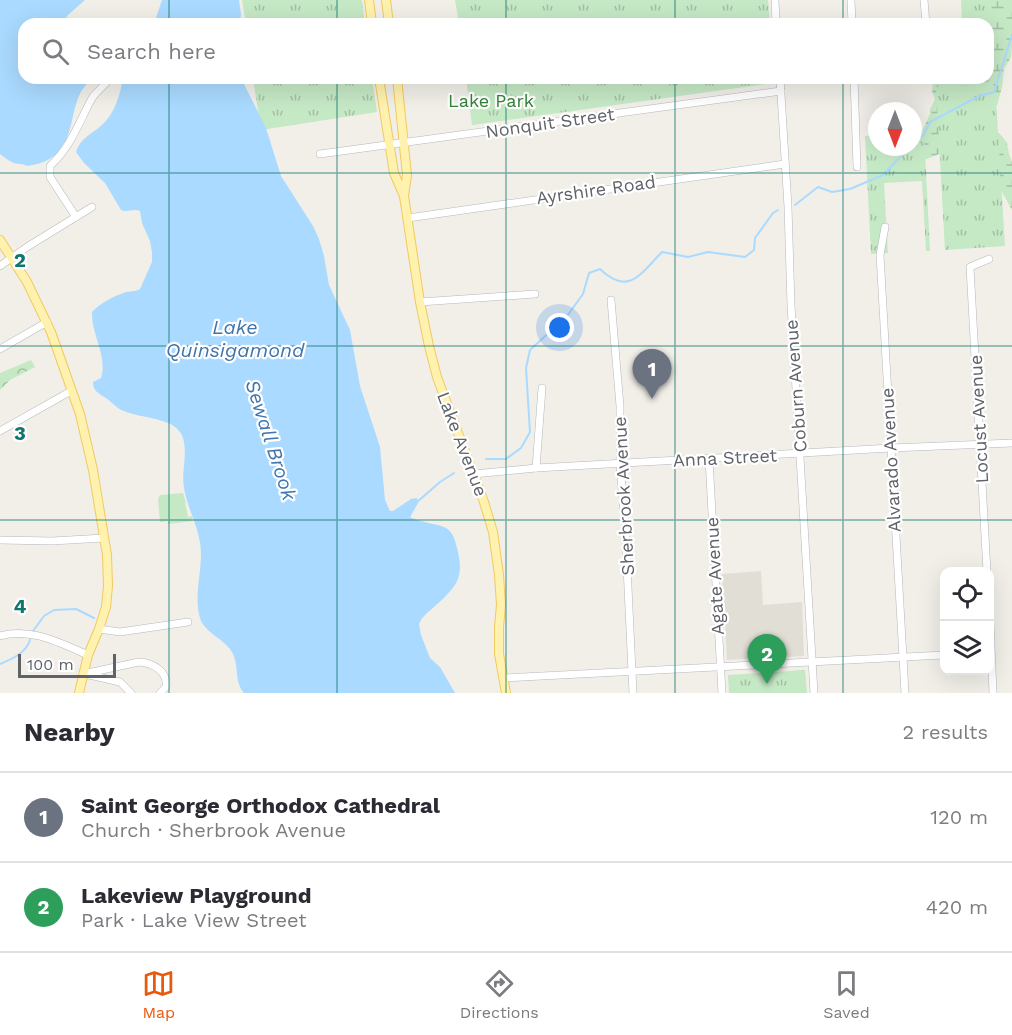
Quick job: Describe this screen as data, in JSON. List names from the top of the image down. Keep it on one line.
{"streets":{"main road":["Lake Avenue"],"street":["Nonquit Street","Ayrshire Road","Coburn Avenue","Locust Avenue","Anna Street","Alvarado Avenue","Sherbrook Avenue","Agate Avenue"]},"crossings":[["Nonquit Street","Coburn Avenue"],["Nonquit Street","Lake Avenue"],["Ayrshire Road","Coburn Avenue"],["Ayrshire Road","Lake Avenue"],["Coburn Avenue","Anna Street"],["Locust Avenue","Anna Street"],["Lake Avenue","Anna Street"],["Anna Street","Alvarado Avenue"],["Anna Street","Sherbrook Avenue"],["Anna Street","Agate Avenue"]],"water":["Lake Quinsigamond","Sewall Brook"],"parks":["Lake Park"],"scale_bar":"100 m","north":"bottom","page":{"search":"Search here","pins":["1","2"],"scale":"100 m","heading":["Nearby","2 results"],"list":[{"mark":"1","name":"Saint George Orthodox Cathedral","note":"Church · Sherbrook Avenue","value":"120 m"},{"mark":"2","name":"Lakeview Playground","note":"Park · Lake View Street","value":"420 m"}],"nav":["Map","Directions","Saved"]},"grid":{"rows":["2","3","4"]}}
